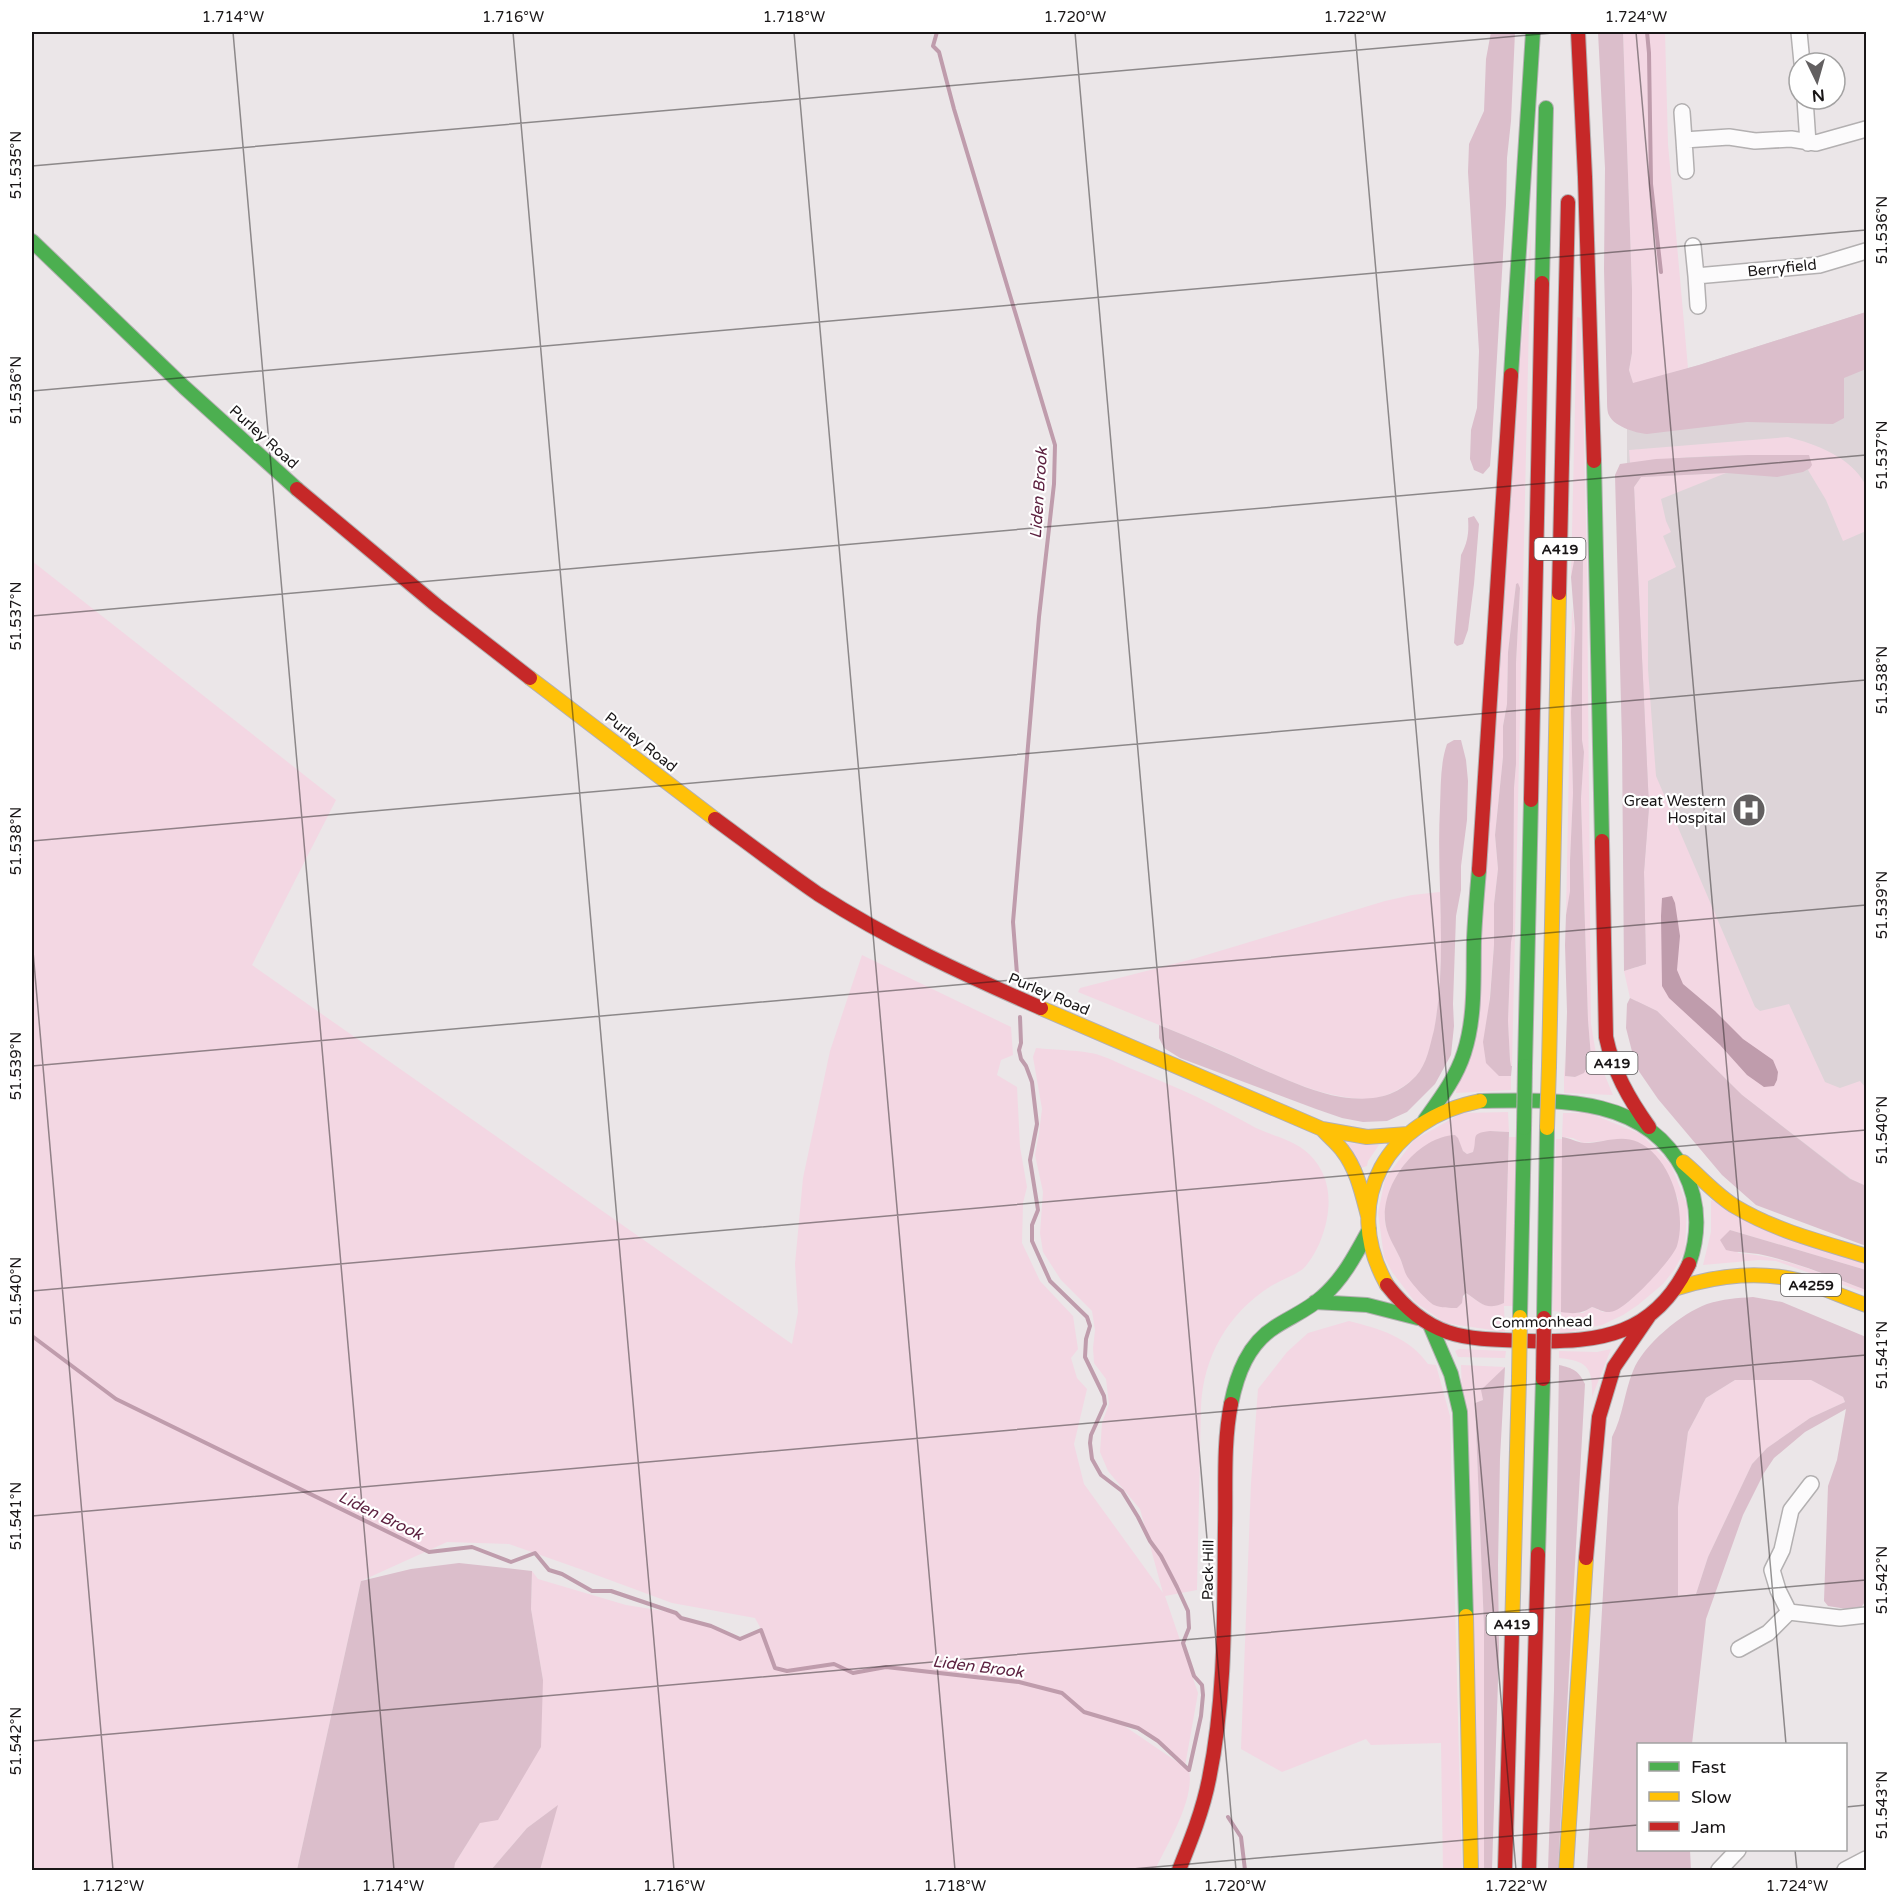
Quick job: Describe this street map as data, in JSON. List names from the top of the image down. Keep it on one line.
{"streets":{"main road":["Purley Road","A419","A4259","Commonhead","Pack Hill"],"street":["Berryfield"]},"crossings":[["Purley Road","Commonhead"],["A419","Commonhead"],["A4259","Commonhead"],["Commonhead","Pack Hill"]],"water":["Liden Brook"],"places":{"hospital":["Great Western Hospital"]},"legend":["Fast","Slow","Jam"],"north":"bottom","coordinates":["1.714°W","1.716°W","1.718°W","1.720°W","1.722°W","1.724°W","51.535°N","51.536°N","51.537°N","51.538°N","51.539°N","51.540°N","51.541°N","51.542°N","51.543°N","1.712°W"]}
